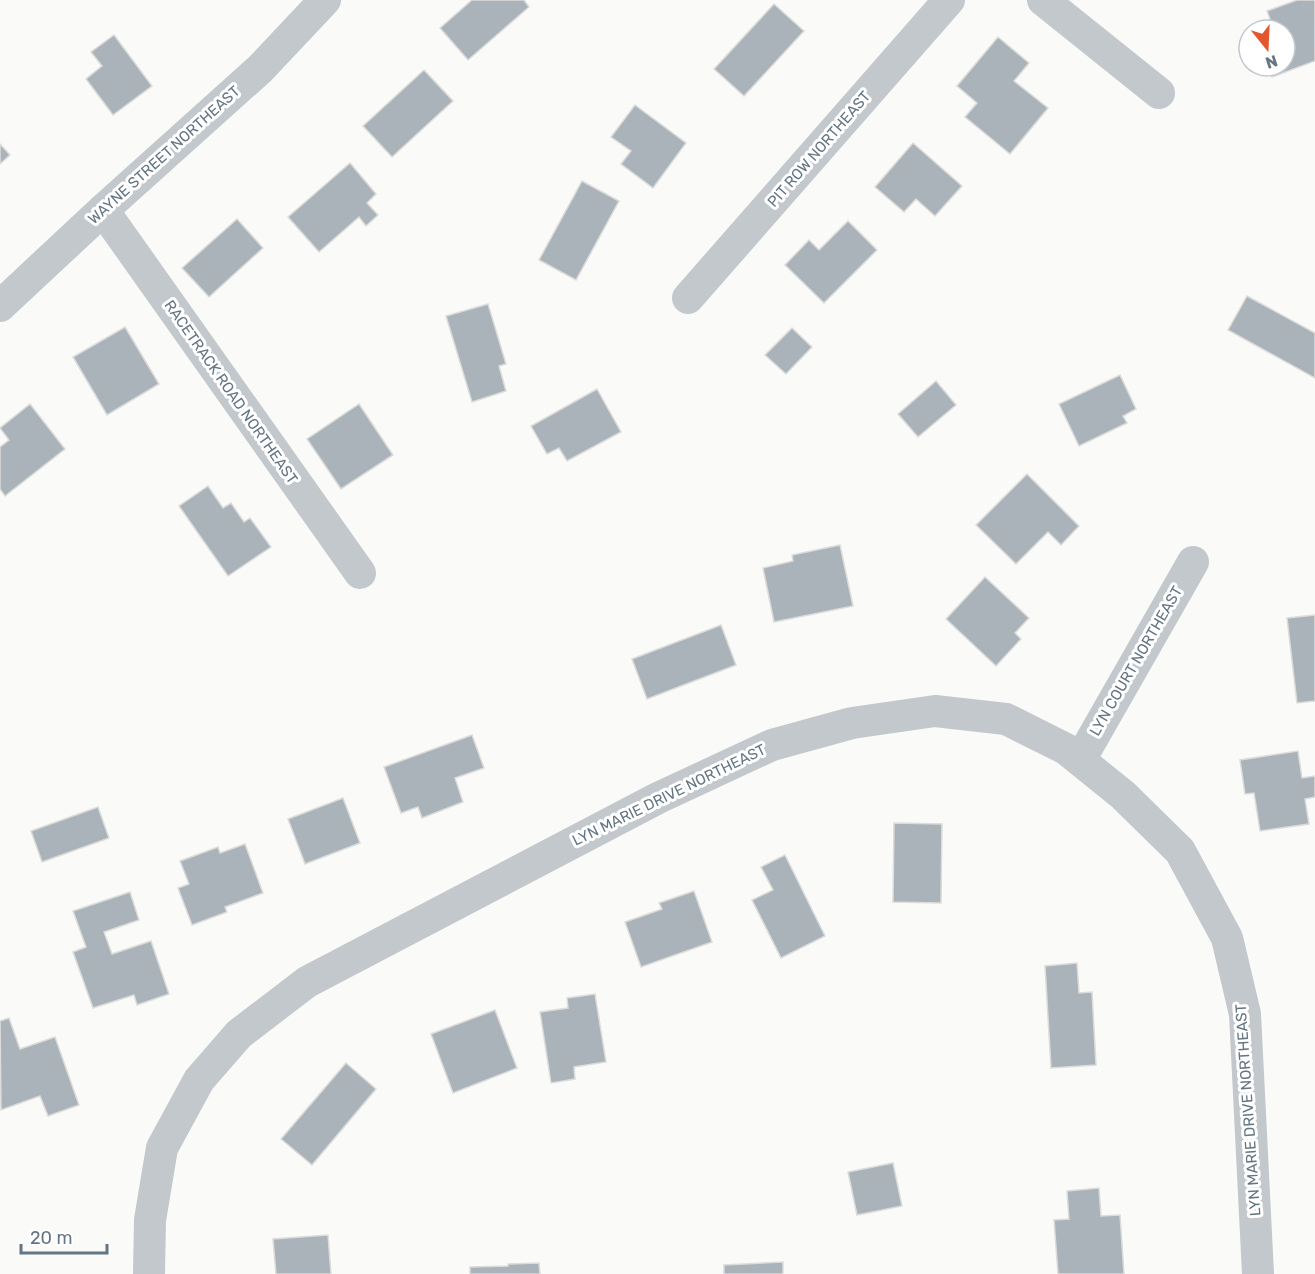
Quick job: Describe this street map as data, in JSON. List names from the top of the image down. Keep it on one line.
{"streets":{"street":["PIT ROW NORTHEAST","WAYNE STREET NORTHEAST","RACETRACK ROAD NORTHEAST","LYN COURT NORTHEAST","LYN MARIE DRIVE NORTHEAST"]},"crossings":[["WAYNE STREET NORTHEAST","RACETRACK ROAD NORTHEAST"],["LYN COURT NORTHEAST","LYN MARIE DRIVE NORTHEAST"]],"scale_bar":"20 m","north":"bottom"}
